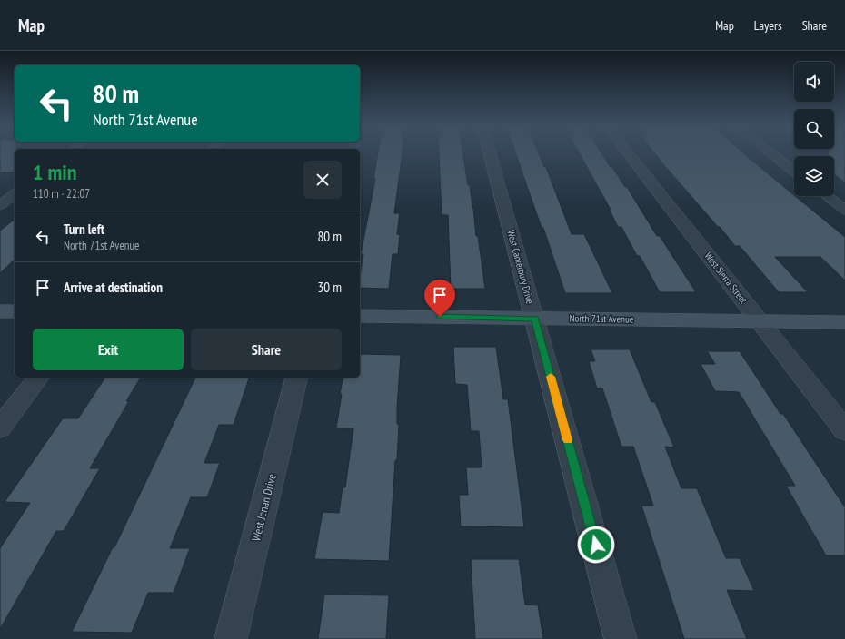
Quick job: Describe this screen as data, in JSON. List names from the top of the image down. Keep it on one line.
{"streets":{"street":["West Canterbury Drive","West Sierra Street","North 71st Avenue","West Jenan Drive"]},"crossings":[["West Canterbury Drive","North 71st Avenue"],["West Sierra Street","North 71st Avenue"]],"page":{"header":"Map","nav":["Map","Layers","Share"],"turn":["80 m","North 71st Avenue"],"heading":["1 min","110 m · 22:07"],"list":[{"name":"Turn left","note":"North 71st Avenue","value":"80 m"},{"name":"Arrive at destination","value":"30 m"}],"buttons":["Exit","Share"]}}
